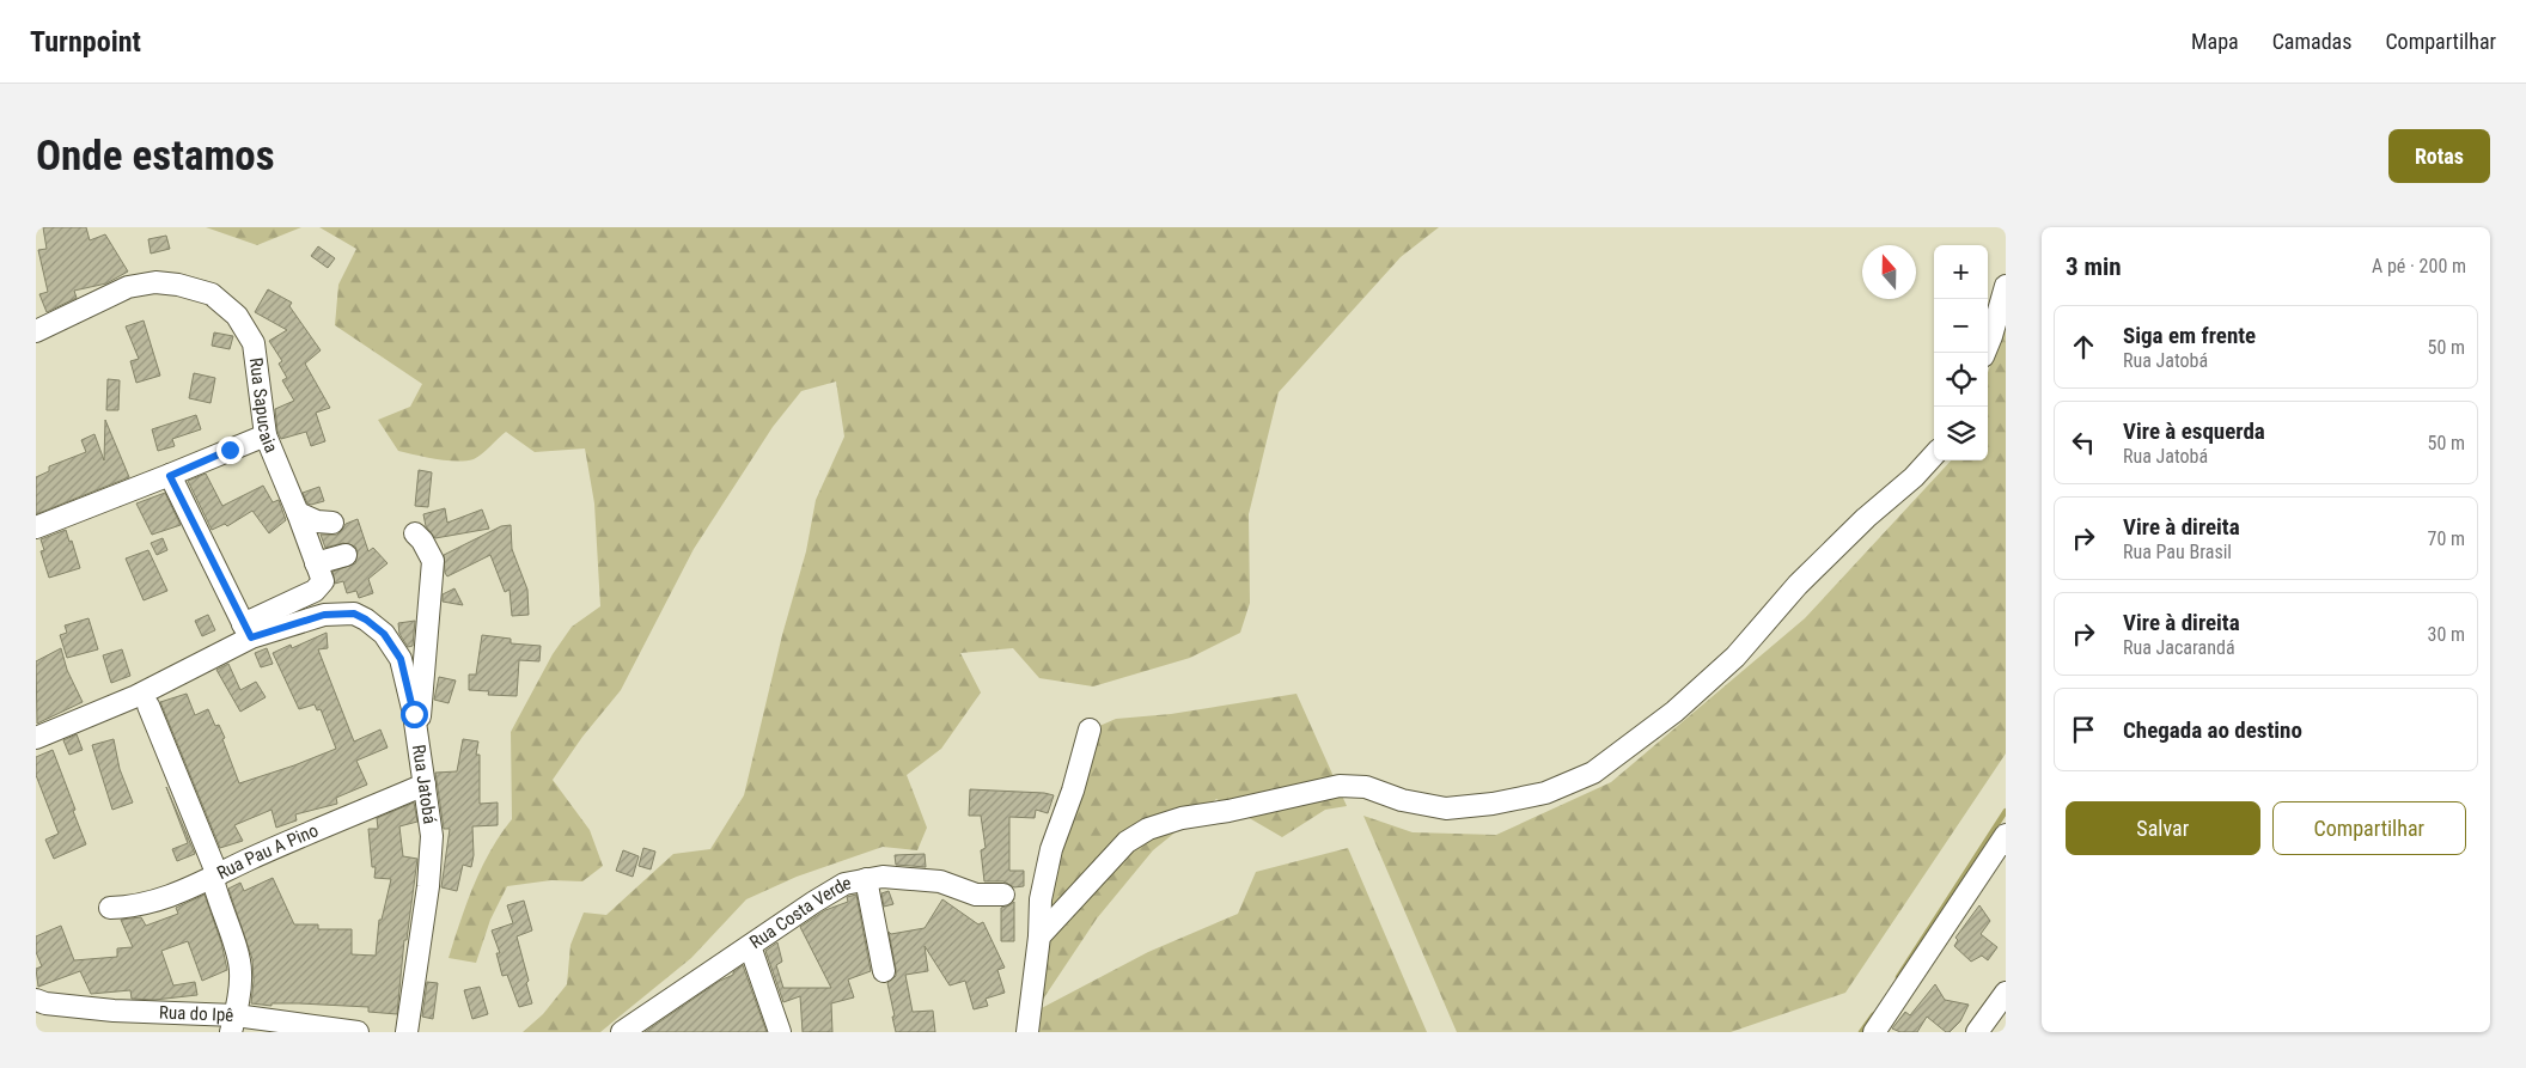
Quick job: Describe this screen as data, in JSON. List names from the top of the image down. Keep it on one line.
{"streets":{"street":["Rua Sapucaia","Rua Jatobá","Rua Pau A Pino","Rua Costa Verde","Rua do Ipê"]},"crossings":[["Rua Sapucaia","Rua Jatobá"],["Rua Jatobá","Rua Pau A Pino"]],"north":"top","page":{"header":"Turnpoint","nav":["Mapa","Camadas","Compartilhar"],"buttons":["Rotas",["Salvar","Compartilhar"]],"title":"Onde estamos","heading":["3 min","A pé · 200 m"],"map_buttons":["+","−"],"list":[["Siga em frente","Rua Jatobá","50 m"],["Vire à esquerda","Rua Jatobá","50 m"],["Vire à direita","Rua Pau Brasil","70 m"],["Vire à direita","Rua Jacarandá","30 m"],"Chegada ao destino"]}}
